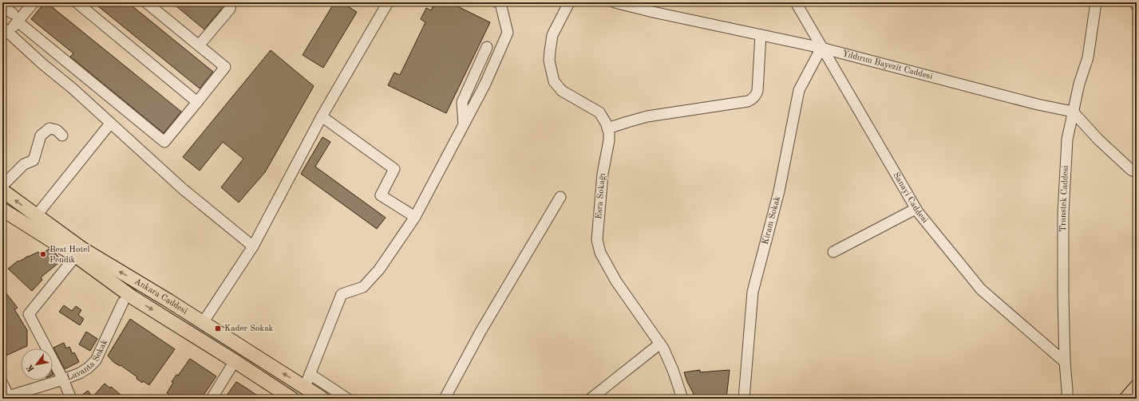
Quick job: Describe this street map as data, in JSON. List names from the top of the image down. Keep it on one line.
{"streets":{"main road":["Ankara Caddesi"],"street":["Yıldırım Bayezit Caddesi","Esra Sokağı","Sanayi Caddesi","Transtek Caddesi","Kiram Sokak","Lavanta Sokak"]},"crossings":[["Yıldırım Bayezit Caddesi","Sanayi Caddesi"],["Yıldırım Bayezit Caddesi","Transtek Caddesi"],["Yıldırım Bayezit Caddesi","Kiram Sokak"],["Sanayi Caddesi","Transtek Caddesi"],["Sanayi Caddesi","Kiram Sokak"]],"places":{"other":["Best Hotel Pendik"],"transit":["Kader Sokak"]},"north":"bottom left"}
